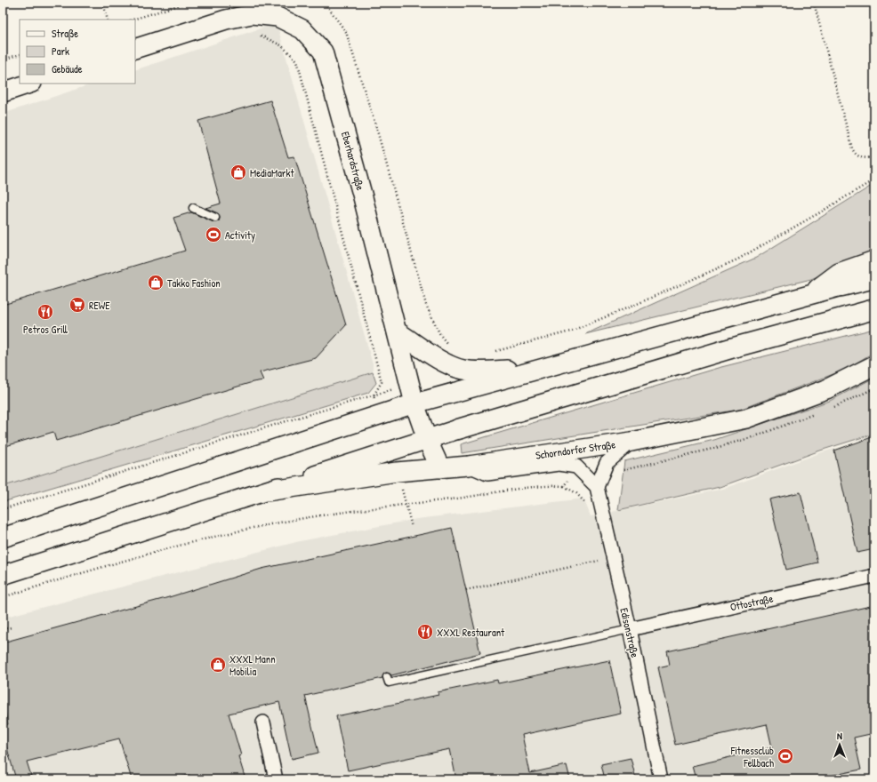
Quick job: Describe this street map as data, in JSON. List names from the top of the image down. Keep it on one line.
{"streets":{"main road":["Eberhardstraße","Schorndorfer Straße"],"street":["Ottostraße","Edisonstraße"]},"crossings":[["Eberhardstraße","Schorndorfer Straße"],["Ottostraße","Edisonstraße"]],"places":{"shop":["MediaMarkt","Takko Fashion","XXXL Mann Mobilia"],"sports":["Activity","Fitnessclub Fellbach"],"supermarket":["REWE"],"restaurant":["Petros Grill","XXXL Restaurant"]},"legend":["Straße","Park","Gebäude"],"north":"top"}
